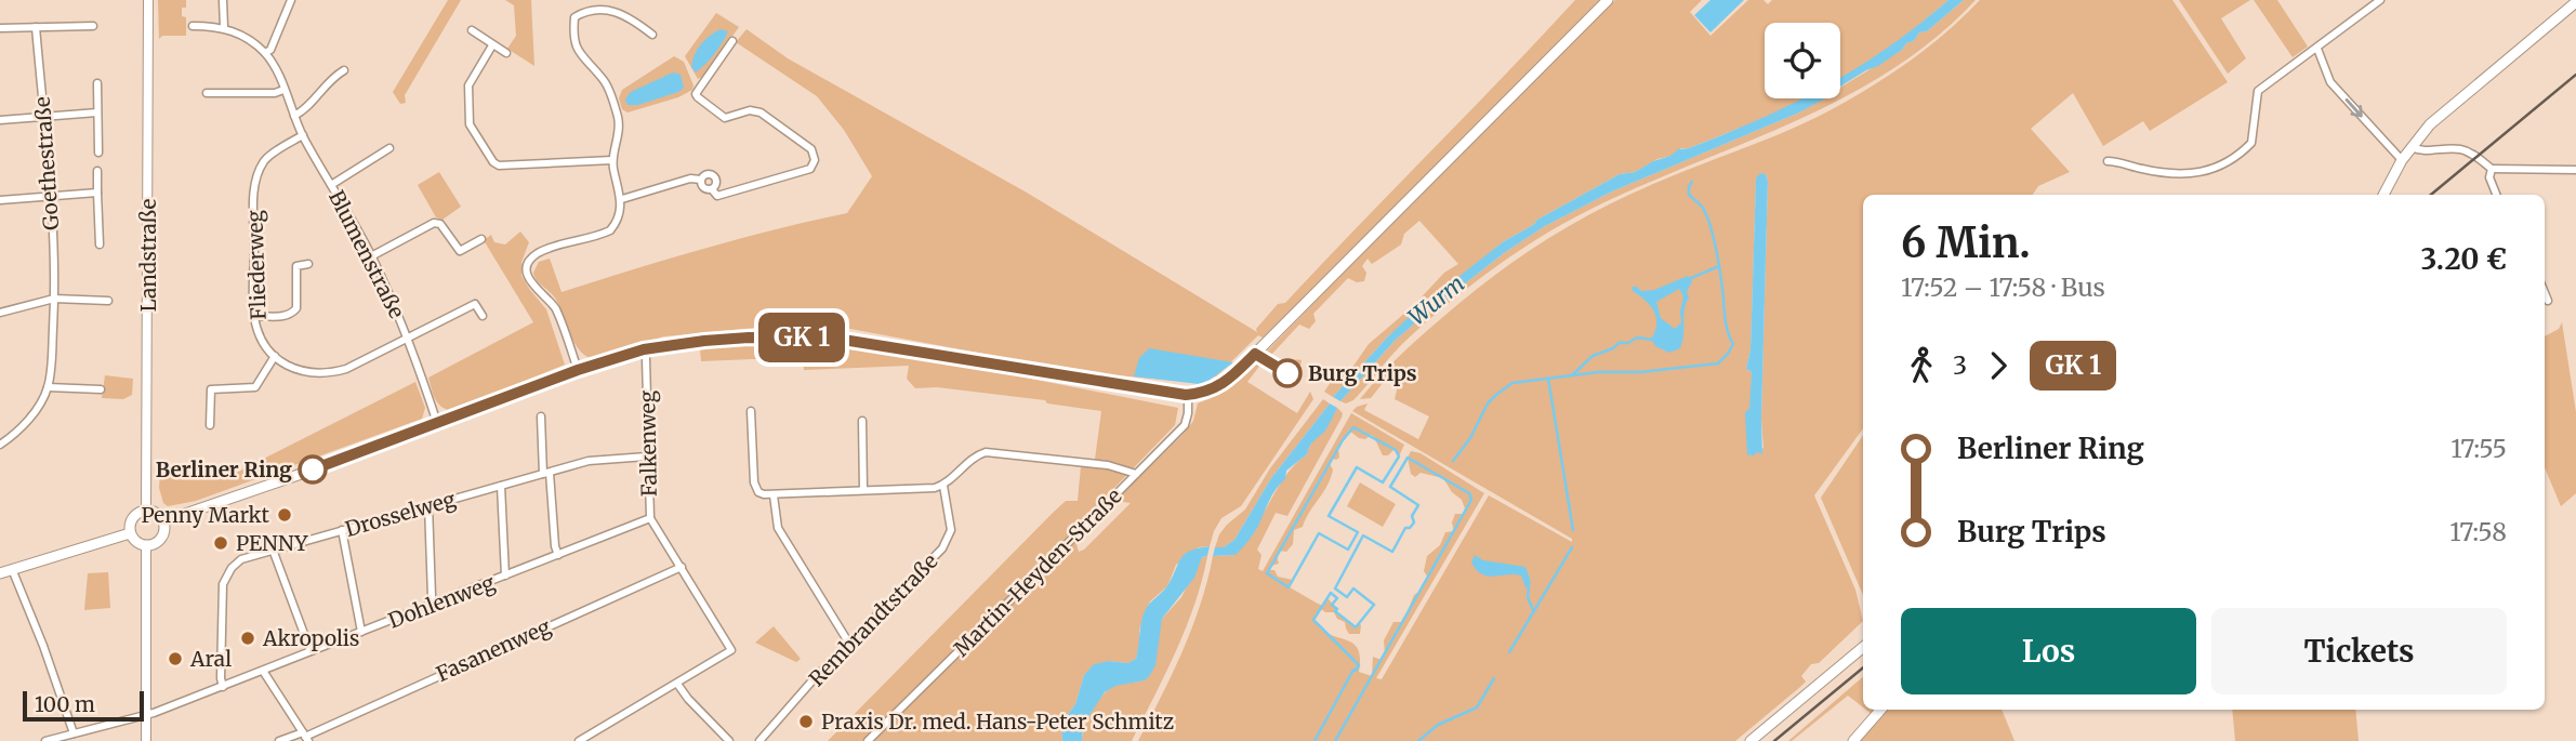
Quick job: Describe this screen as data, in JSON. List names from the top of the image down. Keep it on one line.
{"streets":{"street":["Goethestraße","Blumenstraße","Landstraße","Fliederweg","Falkenweg","Drosselweg","Martin-Heyden-Straße","Dohlenweg","Rembrandtstraße","Fasanenweg"]},"crossings":[["Blumenstraße","Fliederweg"],["Falkenweg","Drosselweg"],["Falkenweg","Dohlenweg"],["Falkenweg","Fasanenweg"],["Drosselweg","Dohlenweg"]],"water":["Wurm"],"places":["Burg Trips","Berliner Ring","Penny Markt","PENNY","Akropolis","Aral","Praxis Dr. med. Hans-Peter Schmitz"],"scale_bar":"100 m","page":{"on_map":"GK 1","heading":["6 Min.","17:52 – 17:58 · Bus","3.20 €"],"legs":["3","GK 1"],"list":[{"name":"Berliner Ring","value":"17:55"},{"name":"Burg Trips","value":"17:58"}],"buttons":["Los","Tickets"],"scale":"100 m"}}
